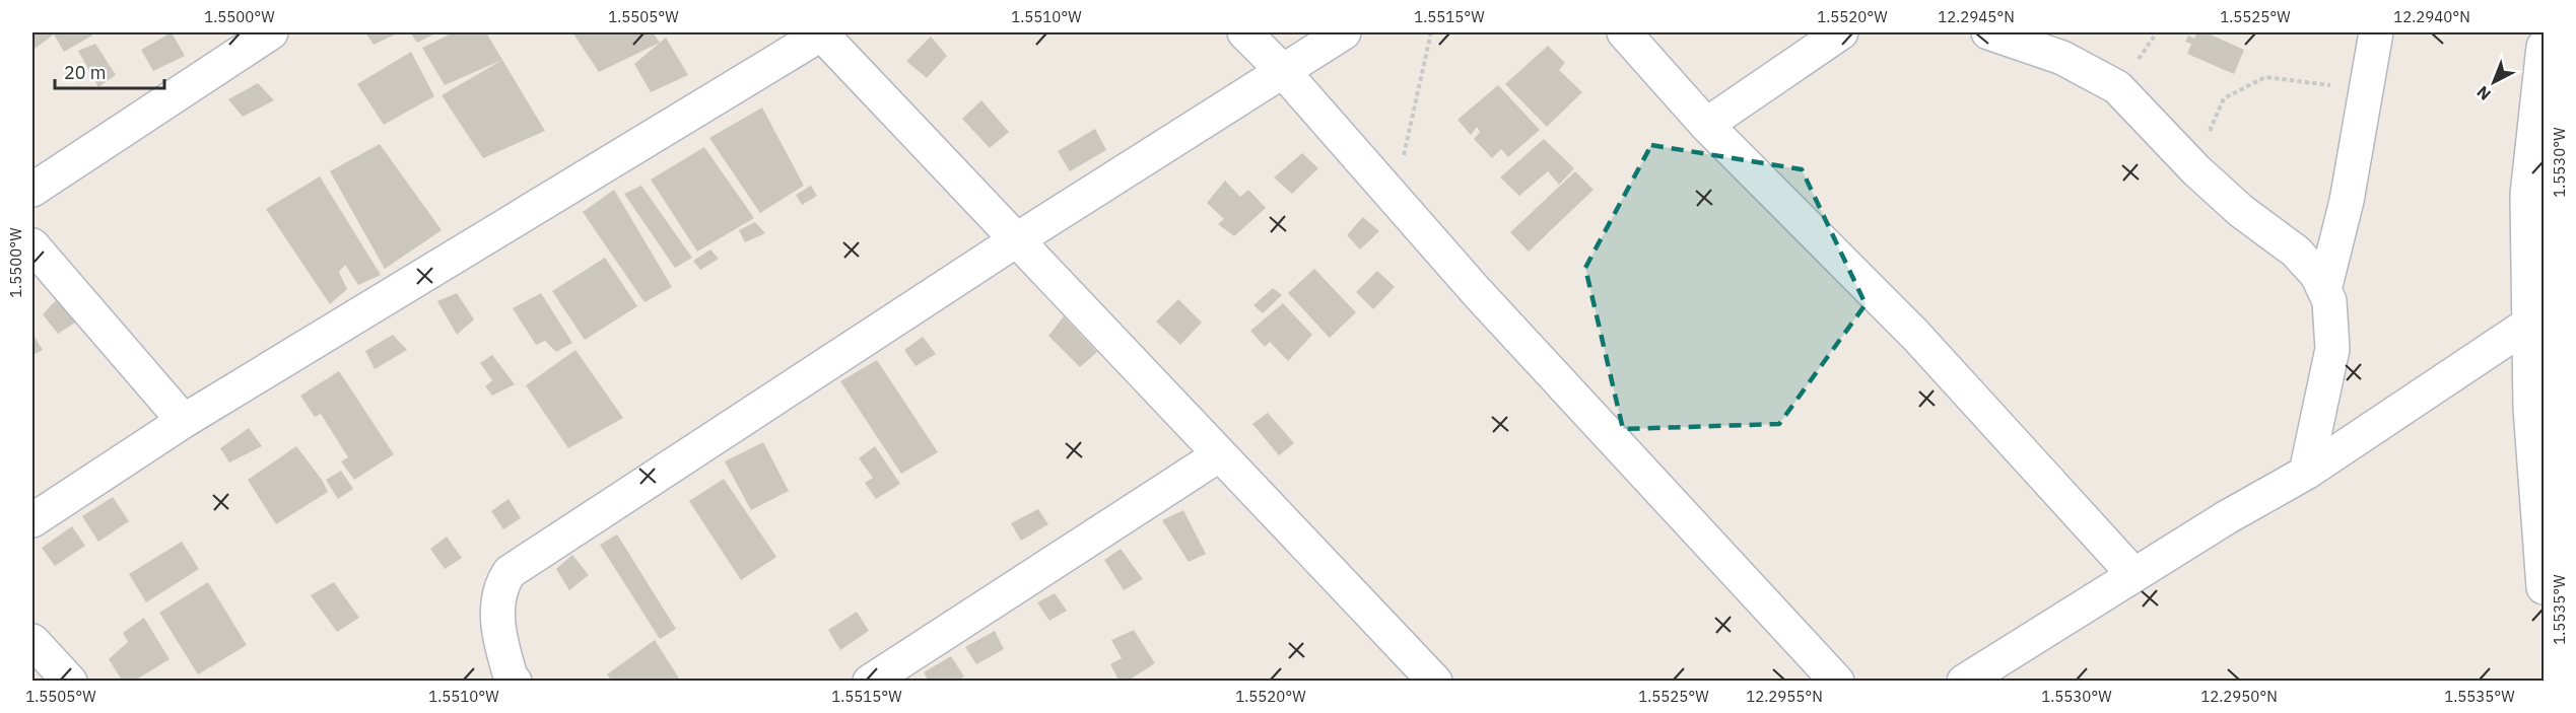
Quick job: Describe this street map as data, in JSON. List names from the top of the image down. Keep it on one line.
{"scale_bar":"20 m","north":"bottom left","coordinates":["1.5500°W","1.5505°W","1.5510°W","1.5515°W","1.5520°W","12.2945°N","1.5525°W","12.2940°N","1.5530°W","1.5535°W","12.2955°N","12.2950°N"]}
